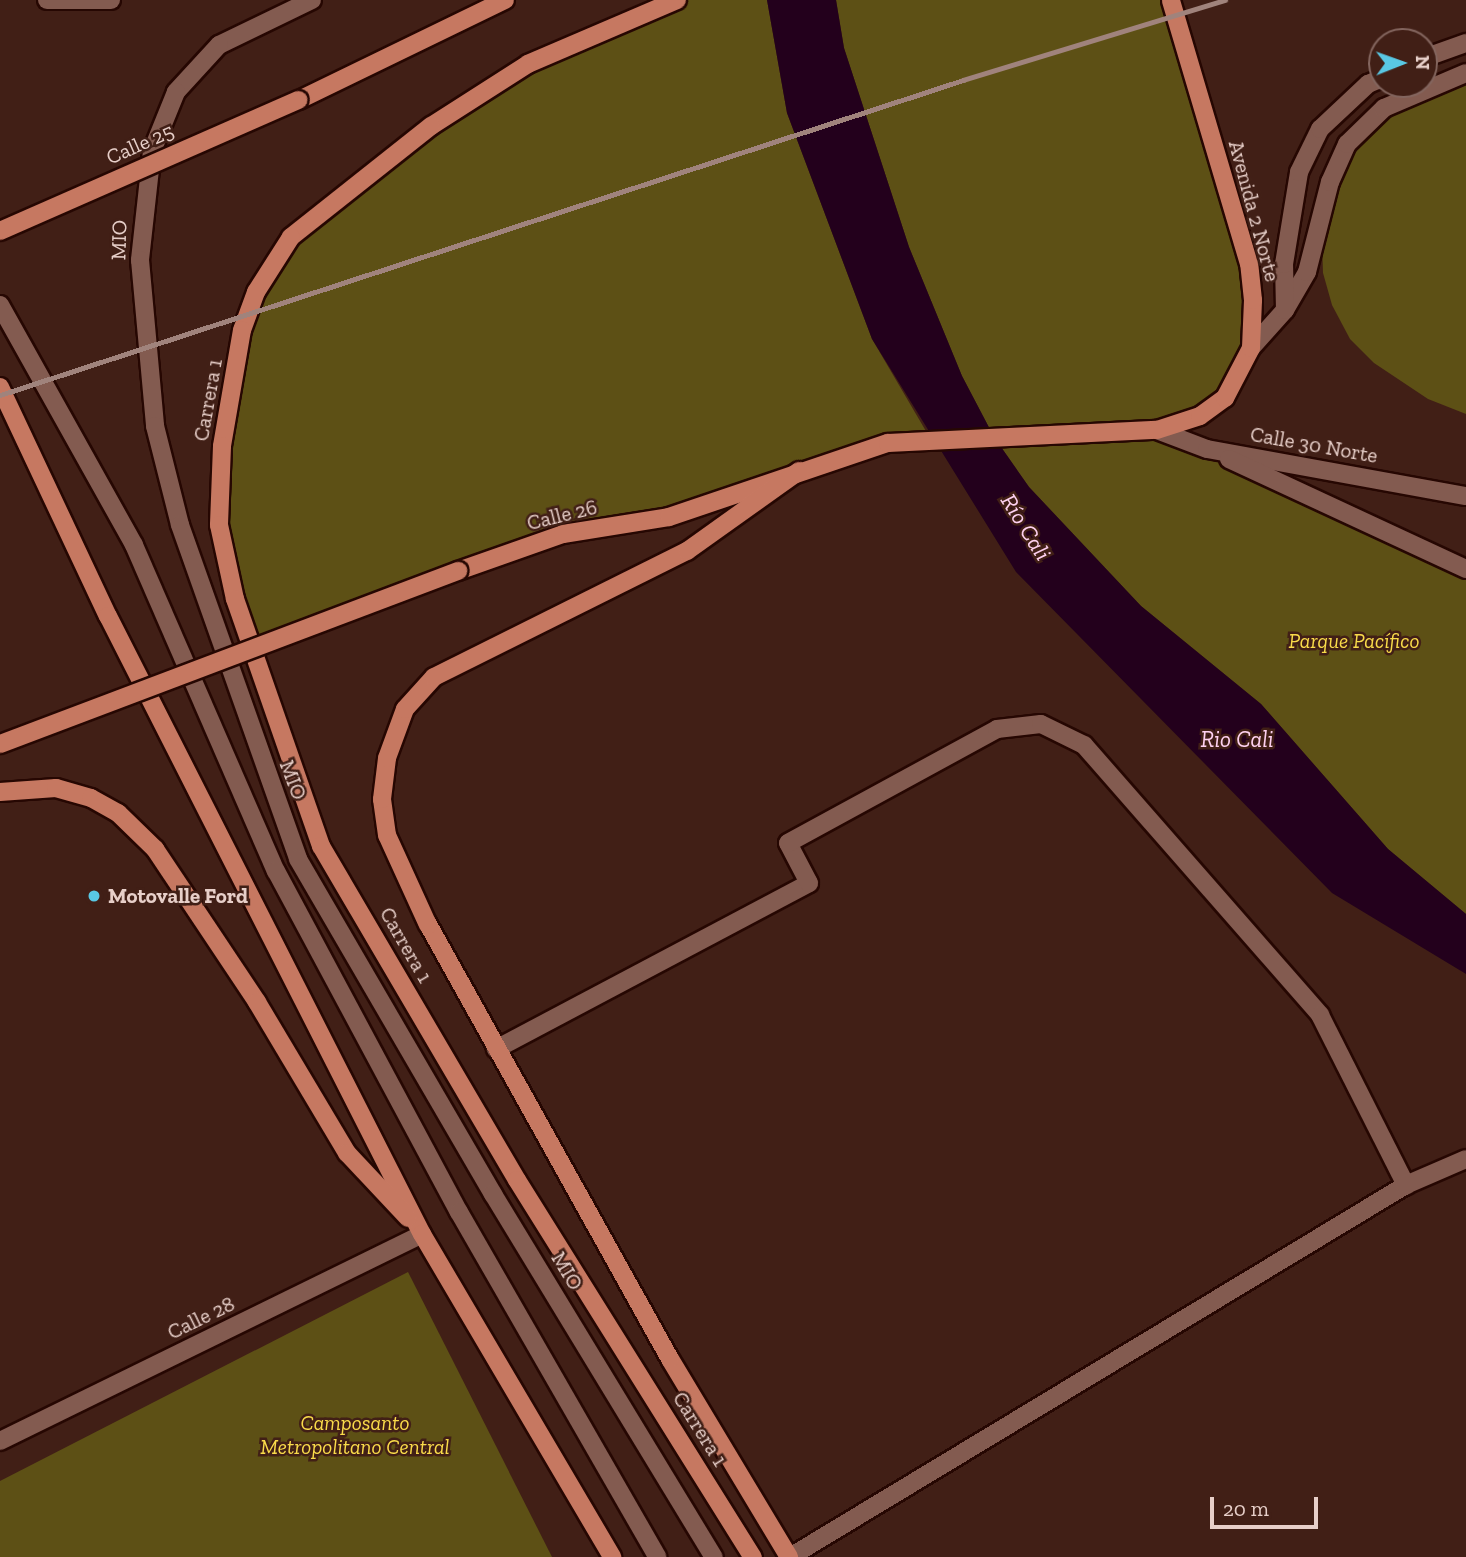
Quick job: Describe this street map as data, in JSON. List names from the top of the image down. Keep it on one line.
{"streets":{"main road":["Calle 25","Avenida 2 Norte","MIO","Carrera 1","Calle 30 Norte","Calle 26","Calle 28"]},"crossings":[["Avenida 2 Norte","Calle 30 Norte"],["Avenida 2 Norte","Calle 26"],["Calle 30 Norte","Calle 26"]],"water":["Río Cali","Rio Cali"],"parks":["Parque Pacífico","Camposanto Metropolitano Central"],"places":["Motovalle Ford"],"scale_bar":"20 m","north":"right"}
